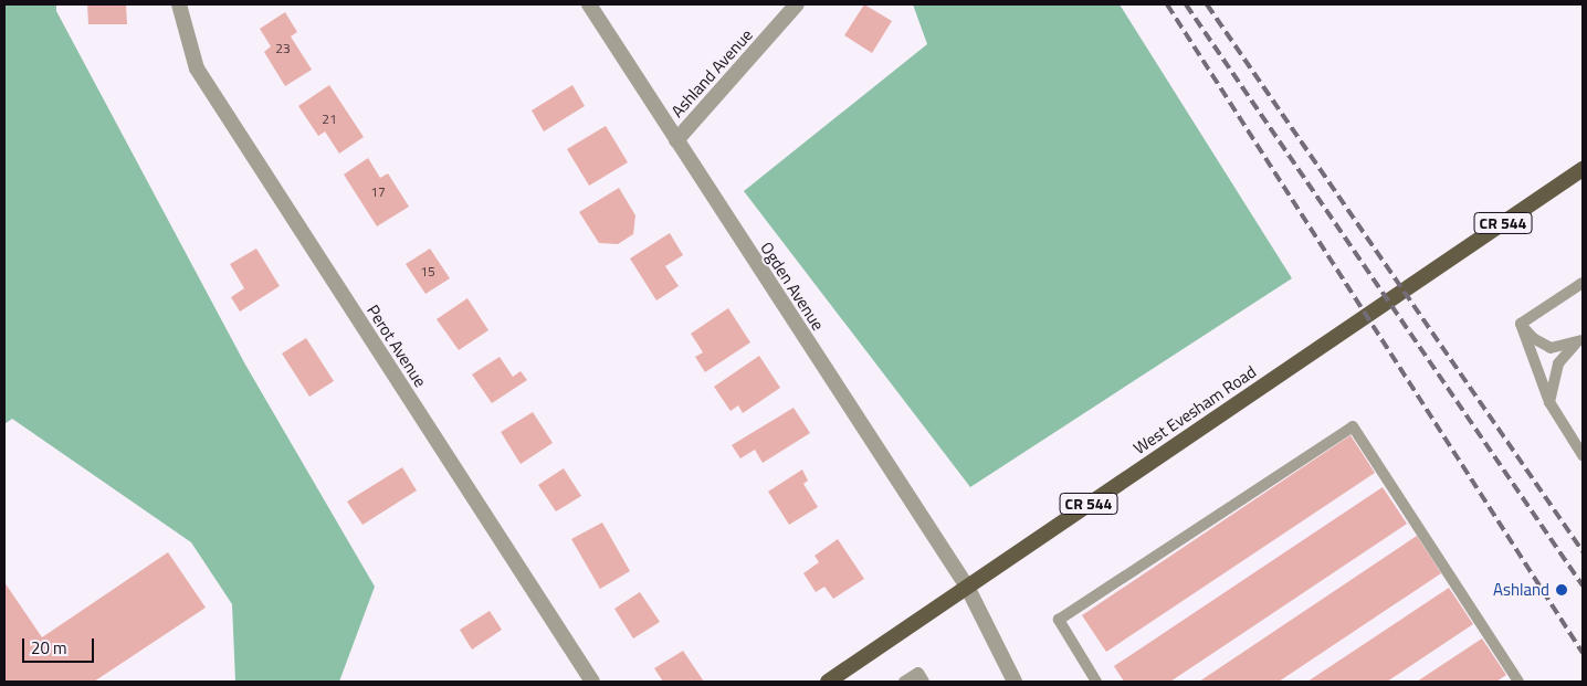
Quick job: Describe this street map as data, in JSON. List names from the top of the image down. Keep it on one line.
{"streets":{"main road":["CR 544","West Evesham Road"],"street":["Ashland Avenue","Ogden Avenue","Perot Avenue"]},"crossings":[["Ashland Avenue","Ogden Avenue"],["Ogden Avenue","West Evesham Road"]],"places":["Ashland"],"house_numbers":["23","21","17","15"],"scale_bar":"20 m"}
